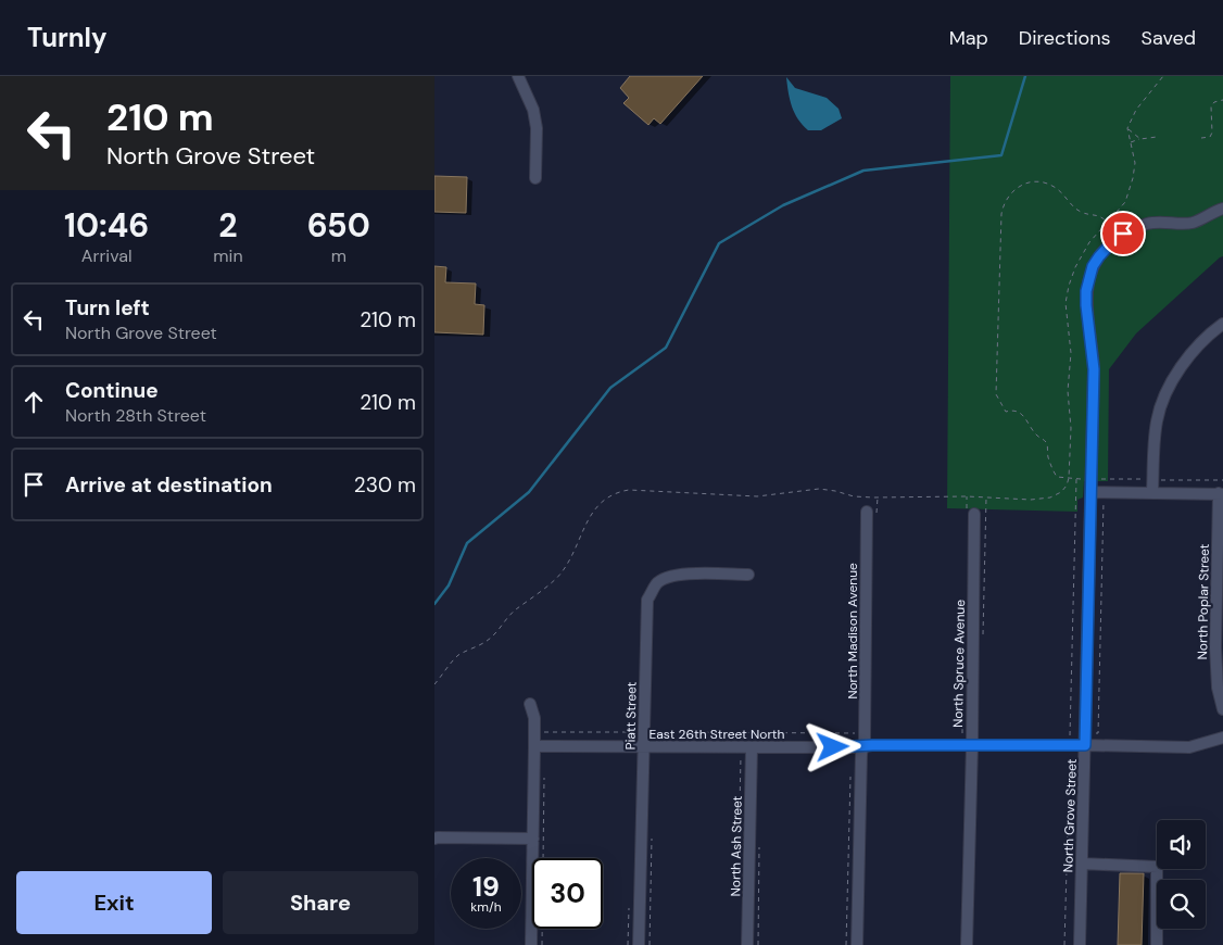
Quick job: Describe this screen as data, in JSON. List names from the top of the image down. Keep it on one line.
{"streets":{"street":["North Poplar Street","North Madison Avenue","North Spruce Avenue","Piatt Street","East 26th Street North","North Grove Street","North Ash Street"]},"crossings":[["North Madison Avenue","East 26th Street North"],["North Spruce Avenue","East 26th Street North"],["Piatt Street","East 26th Street North"],["East 26th Street North","North Grove Street"],["East 26th Street North","North Ash Street"]],"page":{"header":"Turnly","nav":["Map","Directions","Saved"],"turn":["210 m","North Grove Street"],"eta":["10:46","Arrival","2","min","650","m"],"list":[{"name":"Turn left","note":"North Grove Street","value":"210 m"},{"name":"Continue","note":"North 28th Street","value":"210 m"},{"name":"Arrive at destination","value":"230 m"}],"speed":"19 km/h","limit":"30","buttons":["Exit","Share"]}}
